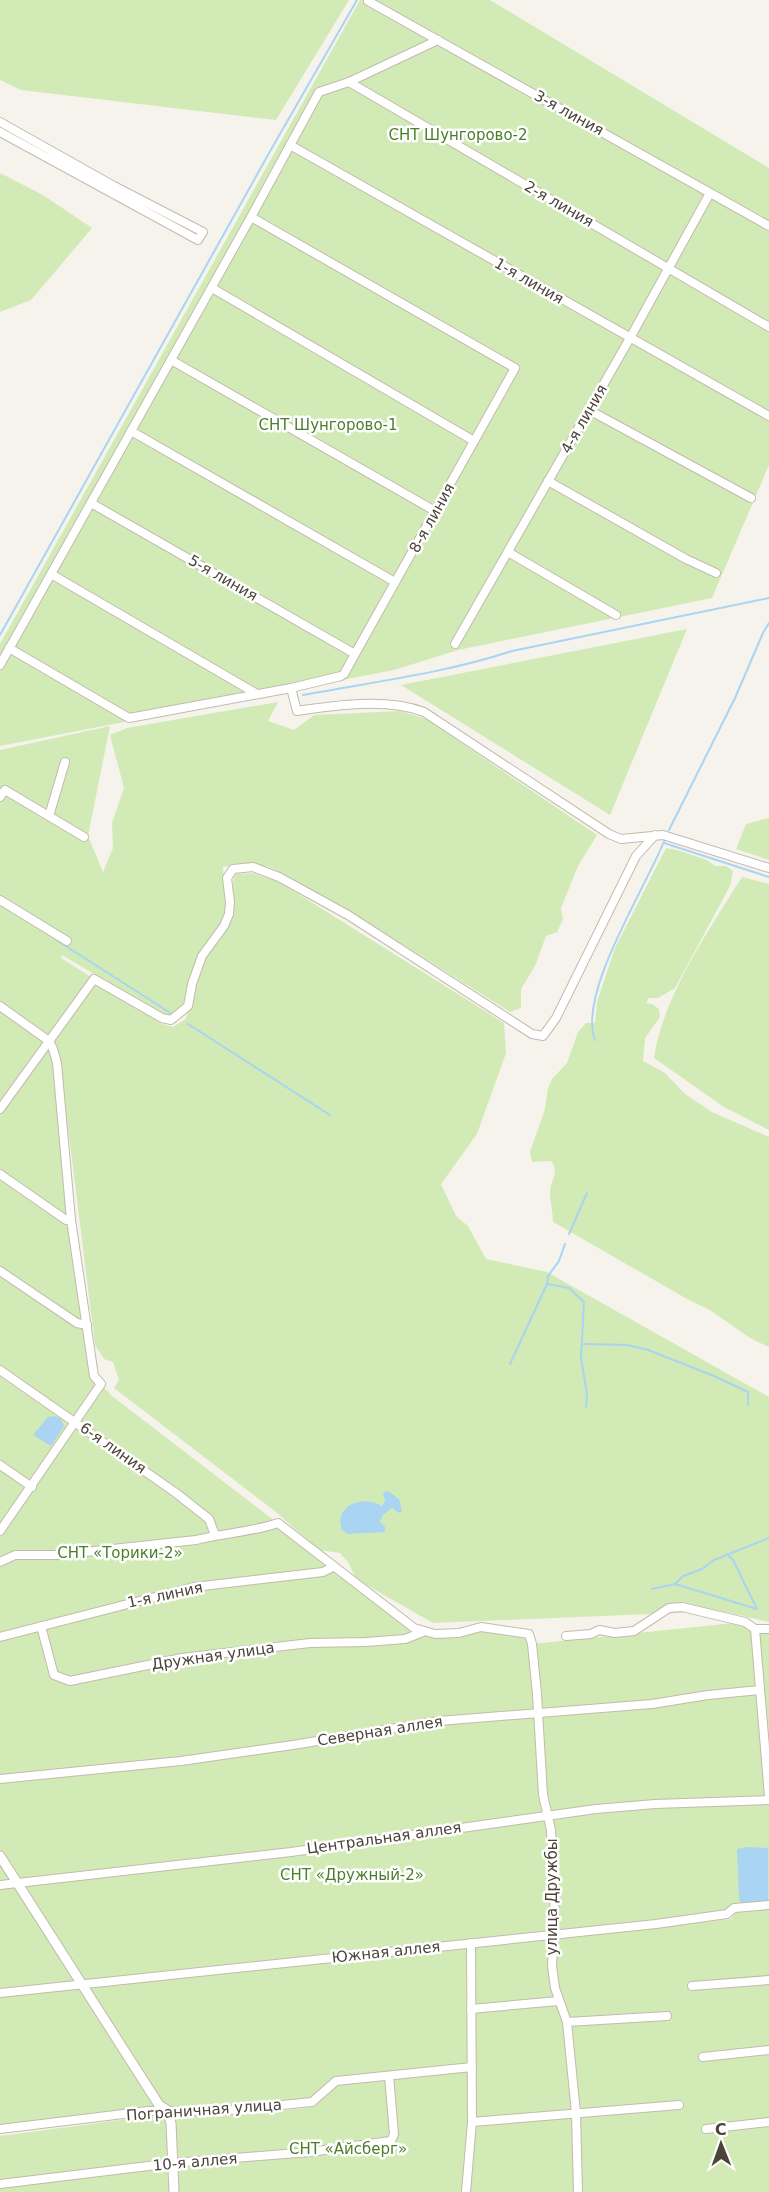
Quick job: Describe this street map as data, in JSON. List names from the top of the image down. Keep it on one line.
{"streets":{"street":["3-я линия","2-я линия","1-я линия","4-я линия","8-я линия","5-я линия","6-я линия","Дружная улица","Северная аллея","Центральная аллея","улица Дружбы","Южная аллея","Пограничная улица","10-я аллея"]},"crossings":[["3-я линия","4-я линия"],["2-я линия","4-я линия"],["1-я линия","4-я линия"],["1-я линия","Дружная улица"],["8-я линия","5-я линия"],["Дружная улица","улица Дружбы"],["Северная аллея","улица Дружбы"],["Центральная аллея","улица Дружбы"],["улица Дружбы","Южная аллея"],["Пограничная улица","10-я аллея"]],"parks":["СНТ Шунгорово-2","СНТ Шунгорово-1","СНТ «Торики-2»","СНТ «Дружный-2»","СНТ «Айсберг»"],"north":"top"}
